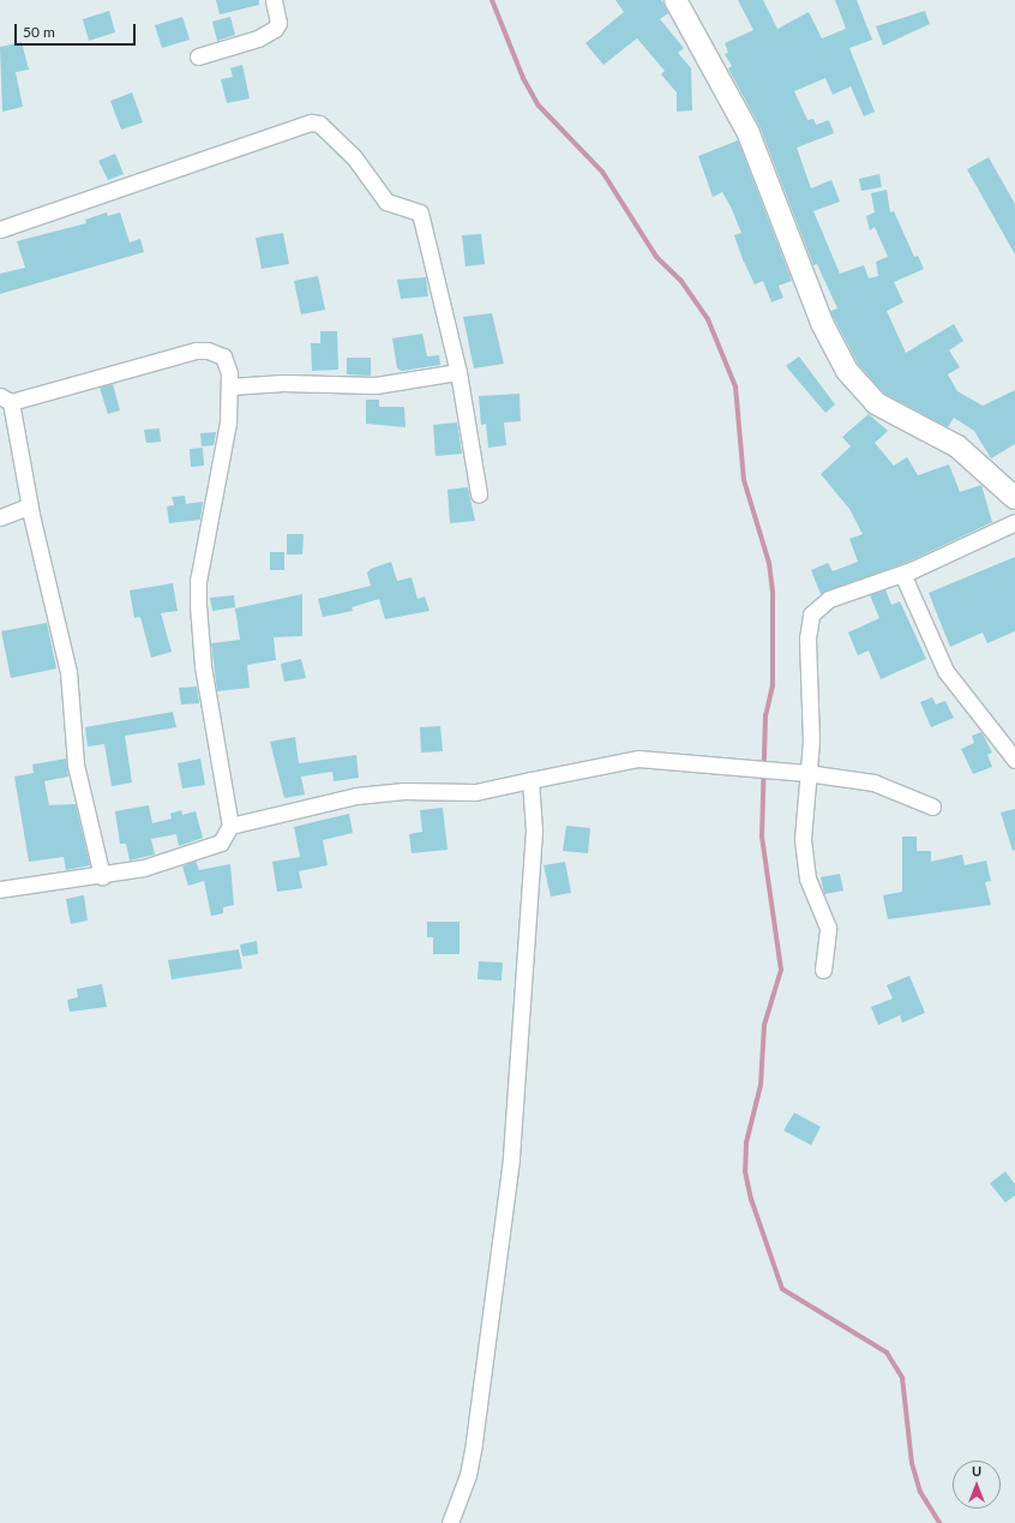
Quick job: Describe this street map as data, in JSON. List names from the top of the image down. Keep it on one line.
{"scale_bar":"50 m","north":"top"}
